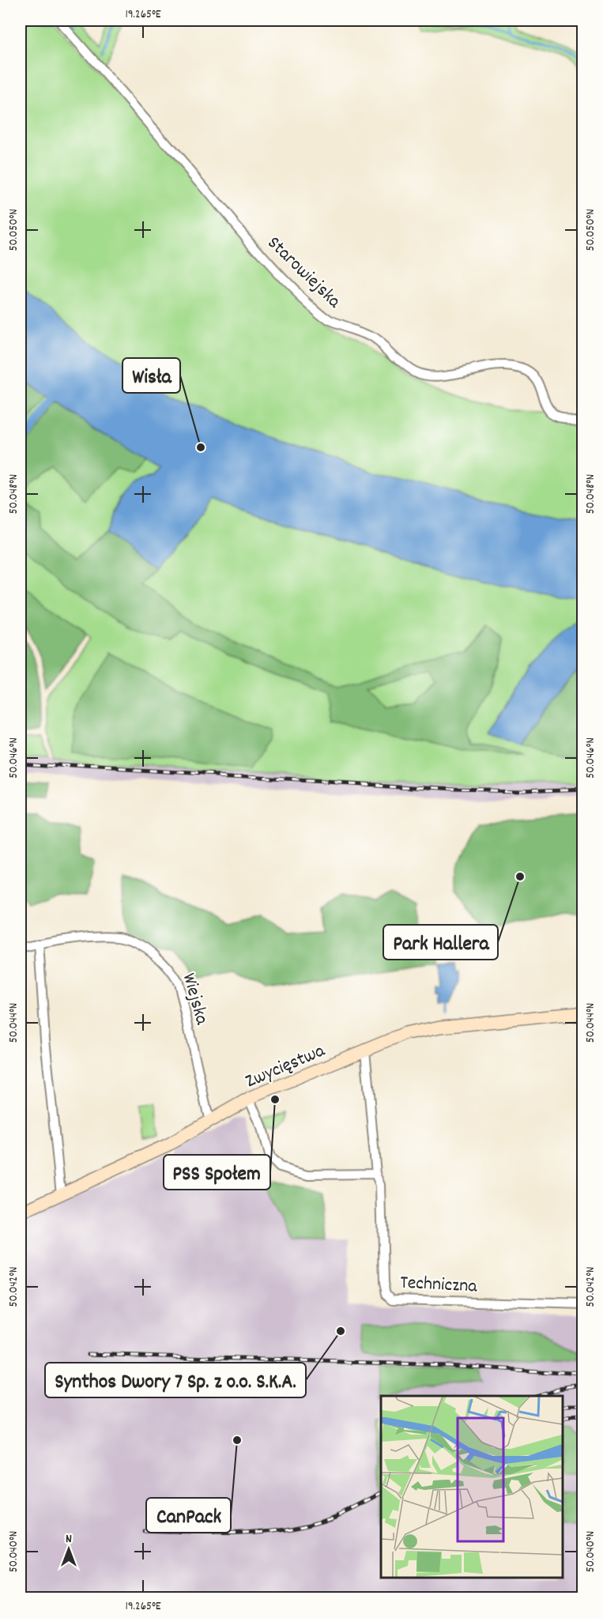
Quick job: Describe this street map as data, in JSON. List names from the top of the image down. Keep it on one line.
{"streets":{"street":["Starowiejska","Wiejska","Zwycięstwa","Techniczna"]},"crossings":[["Wiejska","Zwycięstwa"],["Zwycięstwa","Techniczna"]],"places":["Wisła","Park Hallera","PSS Społem","Synthos Dwory 7 Sp. z o.o. S.K.A.","CanPack"],"north":"top","coordinates":["19.265°E","50.050°N","50.048°N","50.046°N","50.044°N","50.042°N","50.040°N"]}
